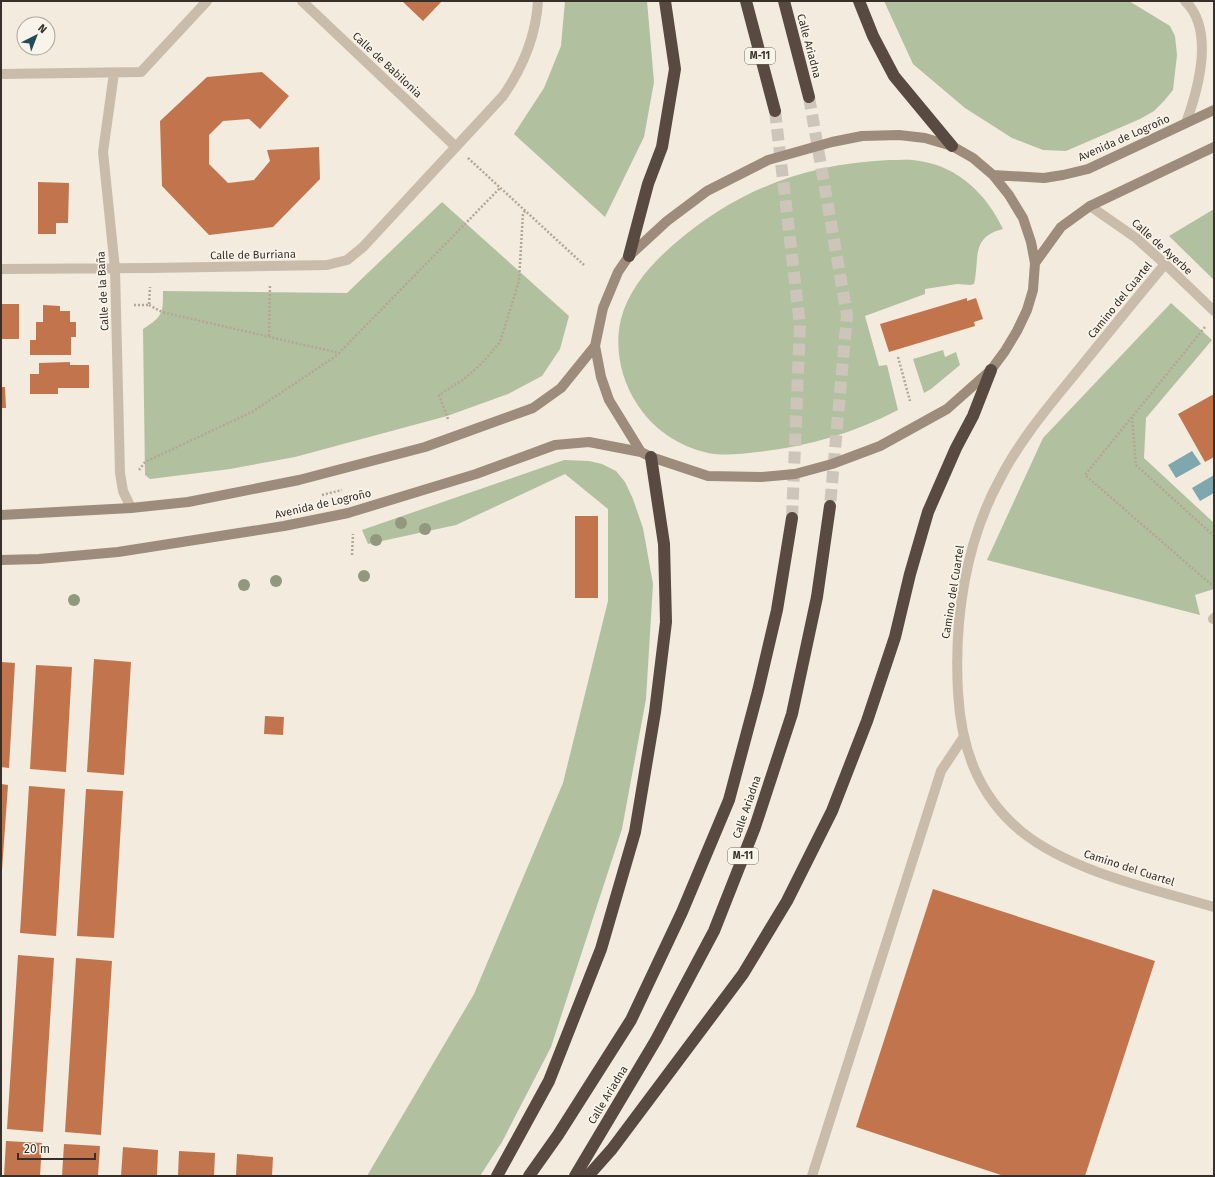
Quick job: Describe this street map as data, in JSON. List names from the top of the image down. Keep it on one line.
{"streets":{"highway":["Calle Ariadna","M-11"],"main road":["Avenida de Logroño"],"street":["Calle de Babilonia","Calle de Ayerbe","Calle de Burriana","Calle de la Baña","Camino del Cuartel"]},"crossings":[["Calle de Babilonia","Calle de Burriana"],["Calle de Ayerbe","Camino del Cuartel"],["Calle de Burriana","Calle de la Baña"]],"scale_bar":"20 m","north":"top right"}
